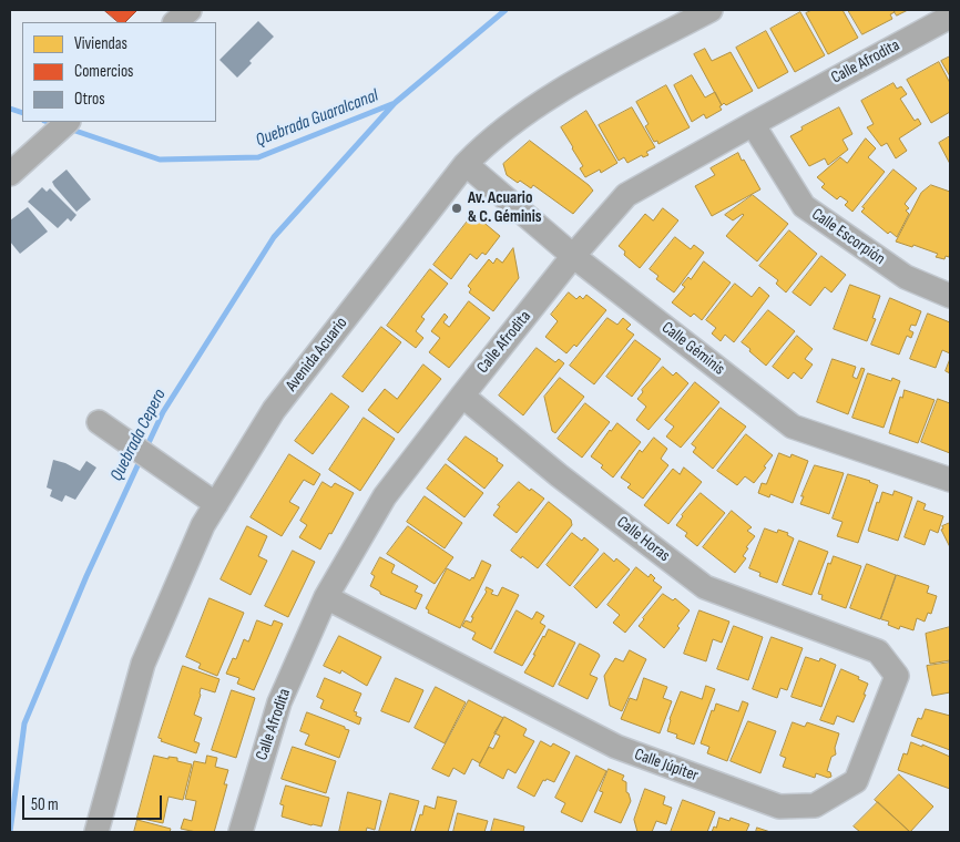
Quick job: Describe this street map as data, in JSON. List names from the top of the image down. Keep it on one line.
{"streets":{"street":["Calle Afrodita","Calle Escorpión","Calle Géminis","Avenida Acuario","Calle Horas","Calle Júpiter"]},"crossings":[["Calle Afrodita","Calle Escorpión"],["Calle Afrodita","Calle Géminis"],["Calle Afrodita","Calle Horas"],["Calle Afrodita","Calle Júpiter"],["Calle Géminis","Avenida Acuario"],["Calle Horas","Calle Júpiter"]],"water":["Quebrada Guaralcanal","Quebrada Cepero"],"places":["Av. Acuario & C. Géminis"],"legend":["Viviendas","Comercios","Otros"],"scale_bar":"50 m"}
